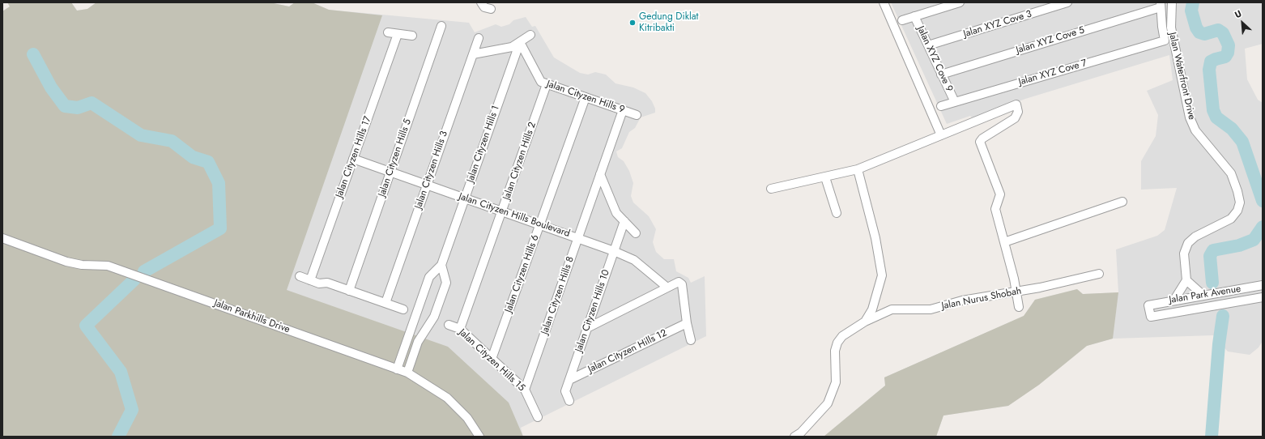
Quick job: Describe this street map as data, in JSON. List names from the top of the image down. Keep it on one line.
{"streets":{"street":["Jalan XYZ Cove 3","Jalan XYZ Cove 5","Jalan XYZ Cove 9","Jalan XYZ Cove 7","Jalan Waterfront Drive","Jalan Cityzen Hills 9","Jalan Cityzen Hills 1","Jalan Cityzen Hills 17","Jalan Cityzen Hills 5","Jalan Cityzen Hills 2","Jalan Cityzen Hills 3","Jalan Cityzen Hills Boulevard","Jalan Cityzen Hills 6","Jalan Park Avenue","Jalan Cityzen Hills 8","Jalan Nurus Shobah","Jalan Cityzen Hills 10","Jalan Parkhills Drive","Jalan Cityzen Hills 12","Jalan Cityzen Hills 15"]},"crossings":[["Jalan XYZ Cove 3","Jalan XYZ Cove 9"],["Jalan XYZ Cove 5","Jalan XYZ Cove 9"],["Jalan XYZ Cove 5","Jalan XYZ Cove 7"],["Jalan XYZ Cove 9","Jalan XYZ Cove 7"],["Jalan Cityzen Hills 9","Jalan Cityzen Hills 1"],["Jalan Cityzen Hills 9","Jalan Cityzen Hills 2"],["Jalan Cityzen Hills 9","Jalan Cityzen Hills 6"],["Jalan Cityzen Hills 9","Jalan Cityzen Hills 8"],["Jalan Cityzen Hills 1","Jalan Cityzen Hills Boulevard"],["Jalan Cityzen Hills 17","Jalan Cityzen Hills Boulevard"],["Jalan Cityzen Hills 5","Jalan Cityzen Hills Boulevard"],["Jalan Cityzen Hills 2","Jalan Cityzen Hills Boulevard"],["Jalan Cityzen Hills 2","Jalan Cityzen Hills 15"],["Jalan Cityzen Hills 3","Jalan Cityzen Hills Boulevard"],["Jalan Cityzen Hills Boulevard","Jalan Cityzen Hills 6"],["Jalan Cityzen Hills Boulevard","Jalan Cityzen Hills 8"],["Jalan Cityzen Hills Boulevard","Jalan Cityzen Hills 10"],["Jalan Cityzen Hills 6","Jalan Cityzen Hills 15"],["Jalan Cityzen Hills 8","Jalan Cityzen Hills 15"],["Jalan Cityzen Hills 10","Jalan Cityzen Hills 12"]],"places":["Gedung Diklat Kitribakti"],"north":"top left"}
